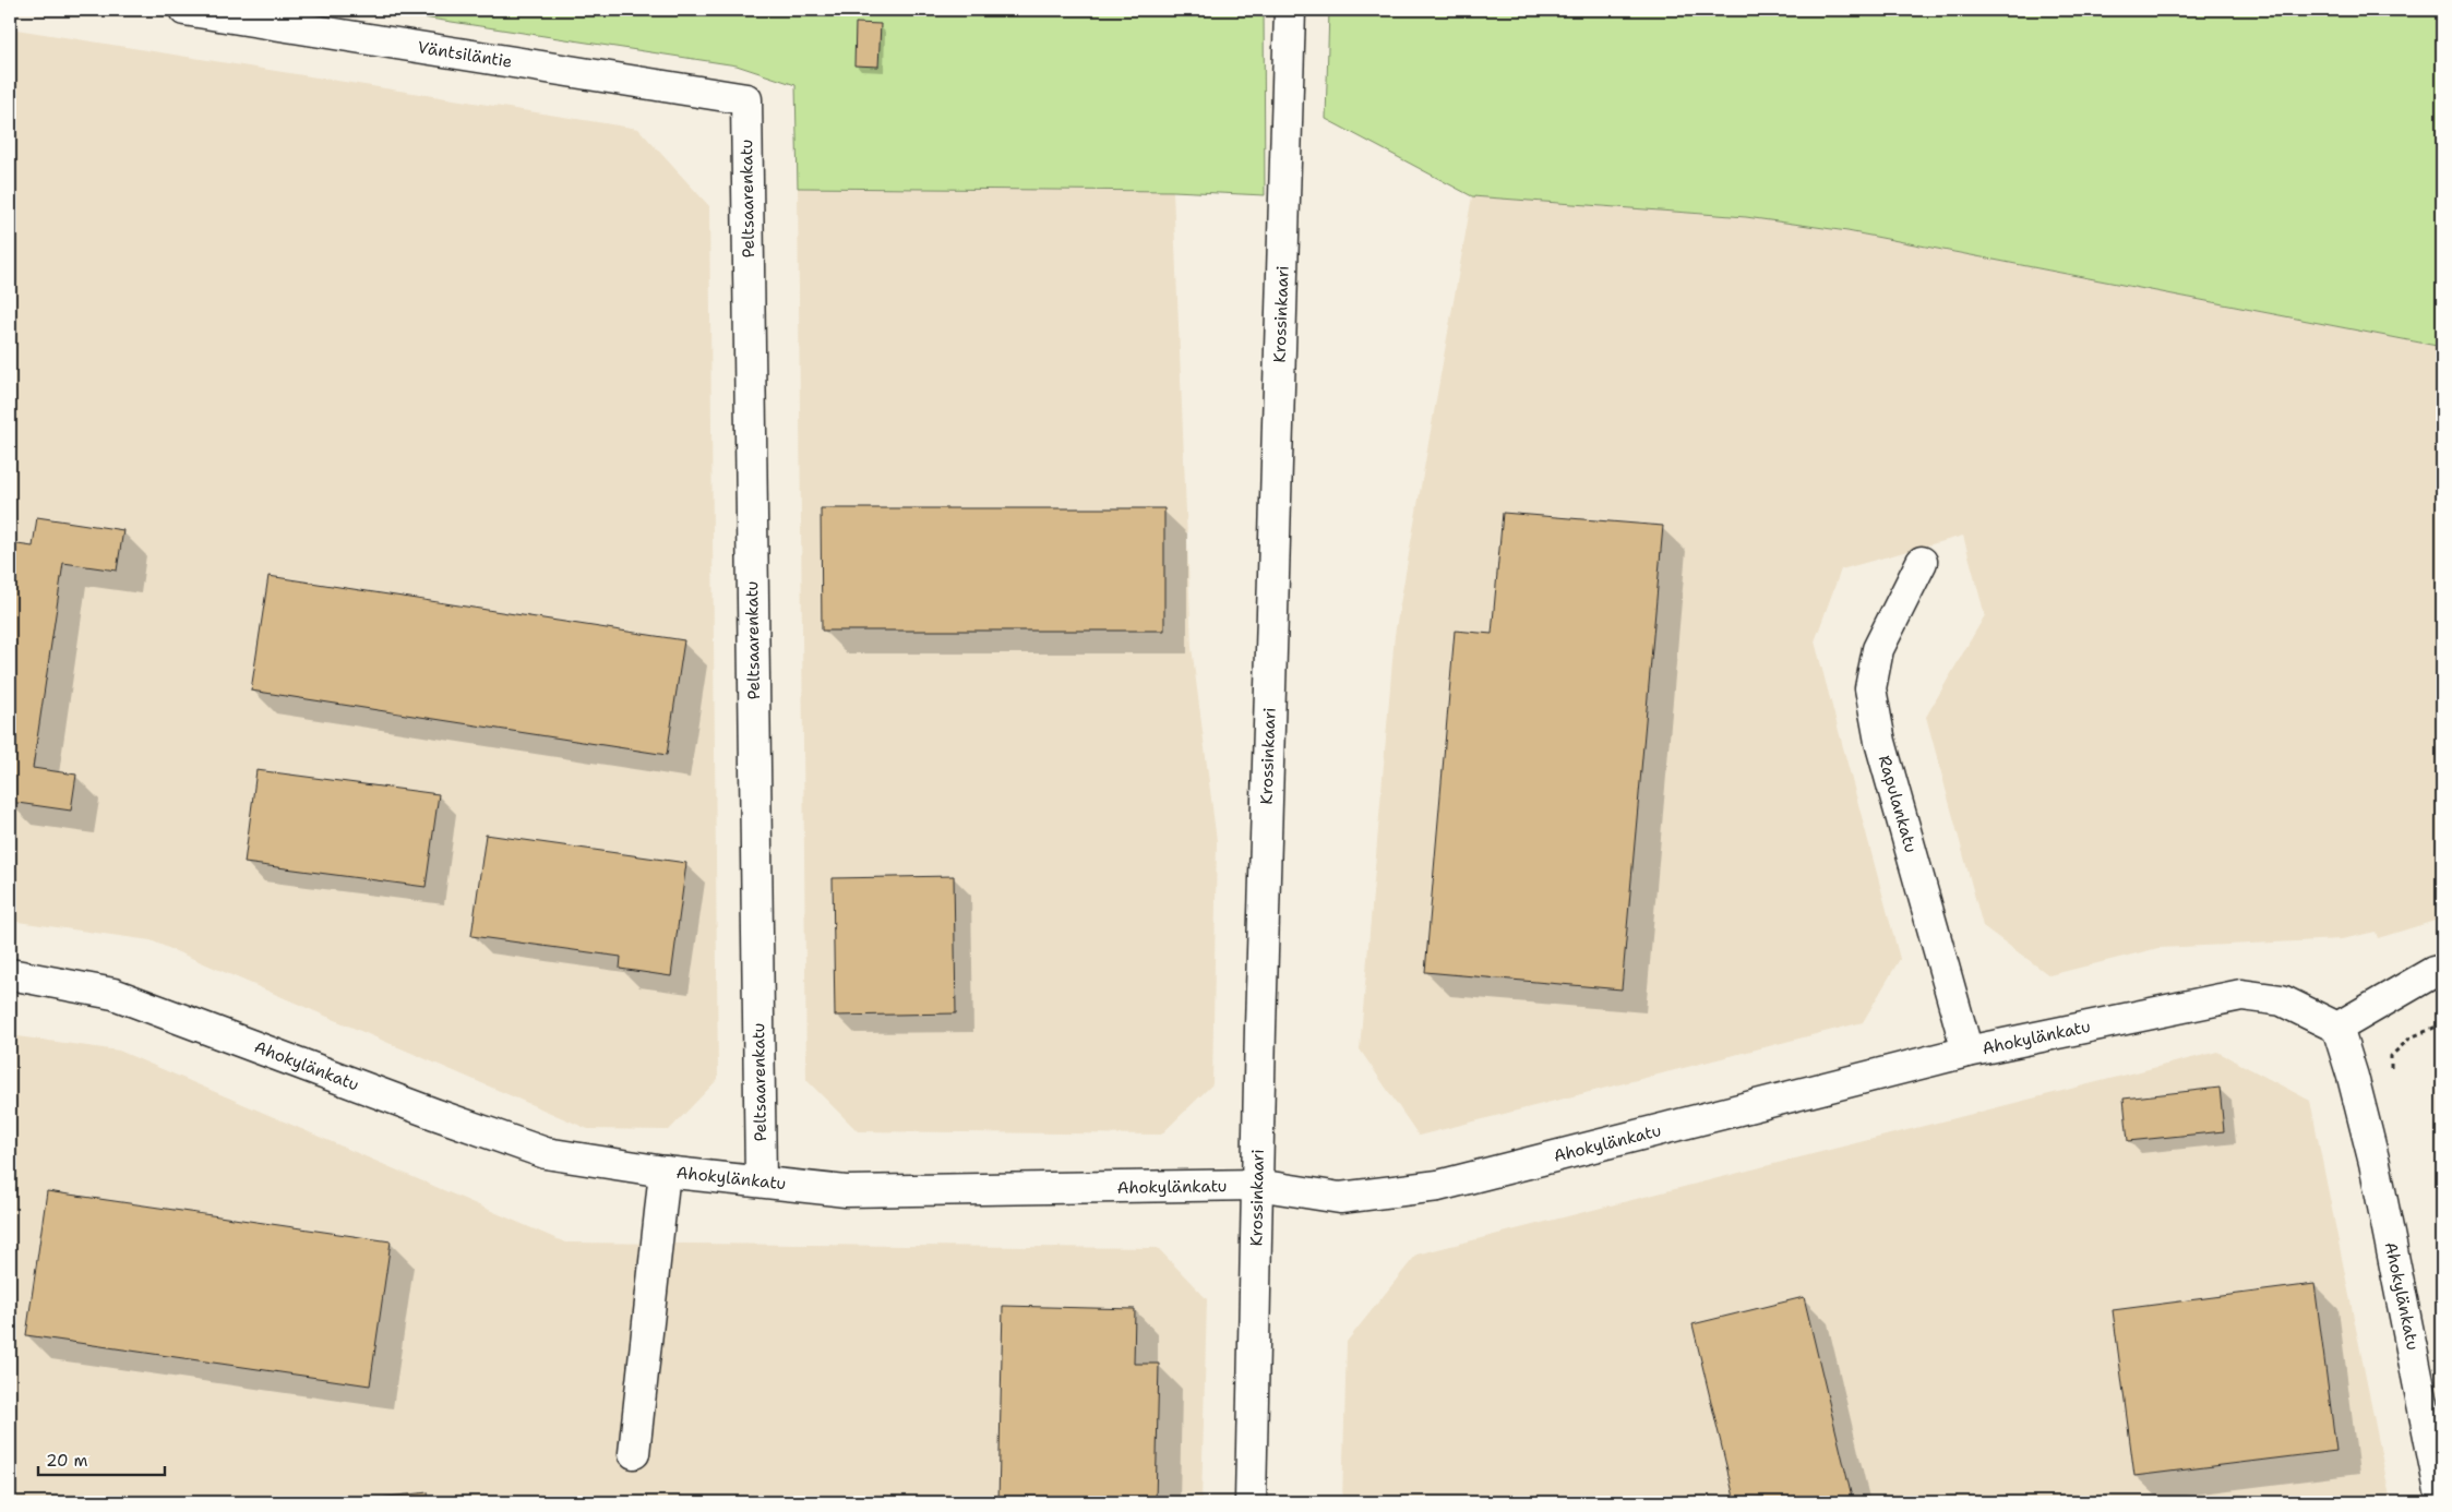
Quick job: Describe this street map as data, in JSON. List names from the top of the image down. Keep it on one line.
{"streets":{"street":["Väntsiläntie","Peltsaarenkatu","Krossinkaari","Rapulankatu","Ahokylänkatu"]},"crossings":[["Väntsiläntie","Peltsaarenkatu"],["Peltsaarenkatu","Ahokylänkatu"],["Krossinkaari","Ahokylänkatu"],["Rapulankatu","Ahokylänkatu"]],"scale_bar":"20 m"}
